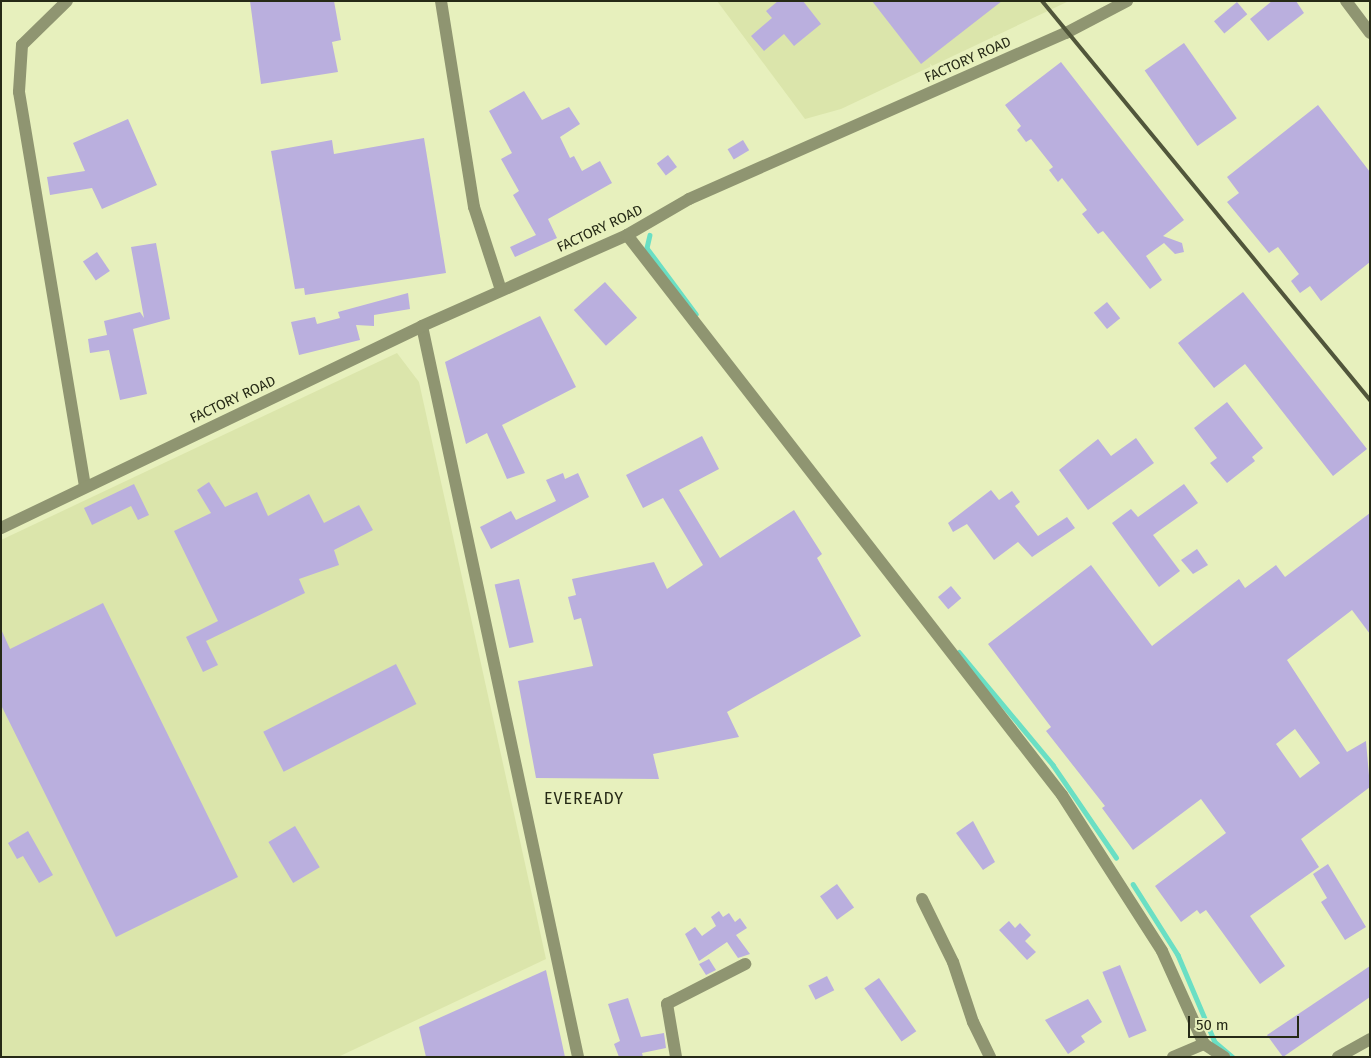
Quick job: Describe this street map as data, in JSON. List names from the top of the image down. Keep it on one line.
{"streets":{"street":["FACTORY ROAD"]},"districts":["EVEREADY"],"scale_bar":"50 m"}
